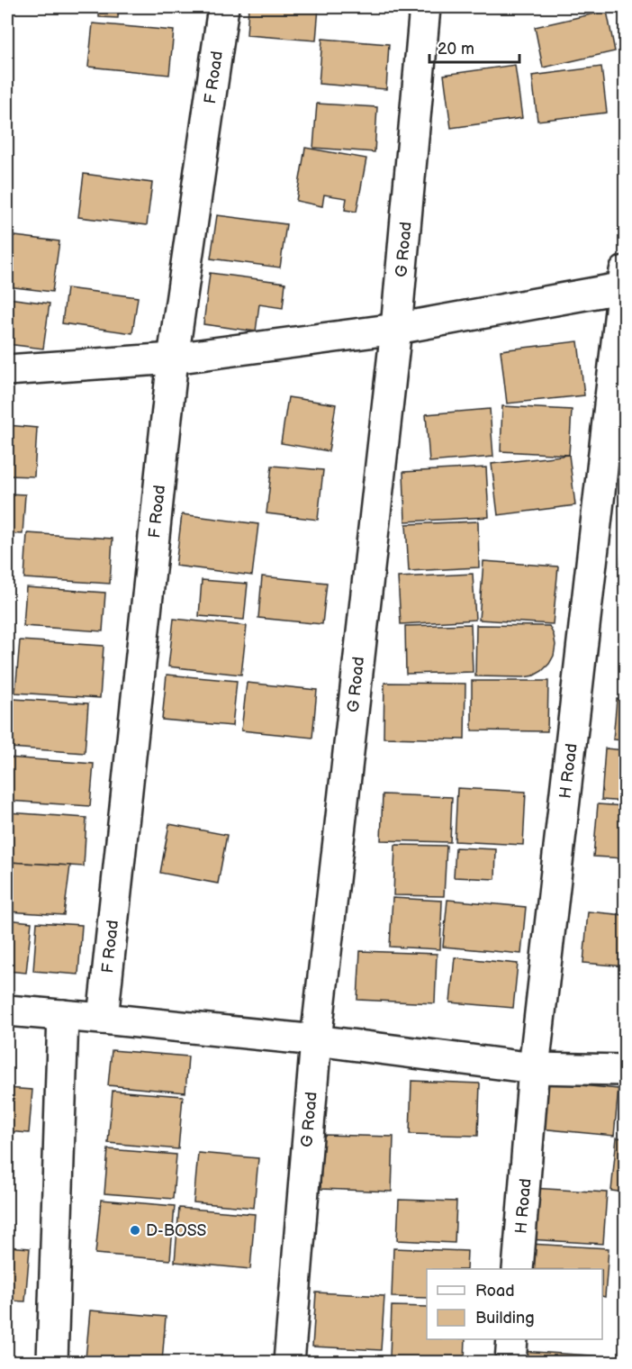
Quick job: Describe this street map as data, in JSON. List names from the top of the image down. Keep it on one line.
{"streets":{"street":["F Road","G Road","H Road"]},"places":["D-BOSS"],"legend":["Road","Building"],"scale_bar":"20 m"}
